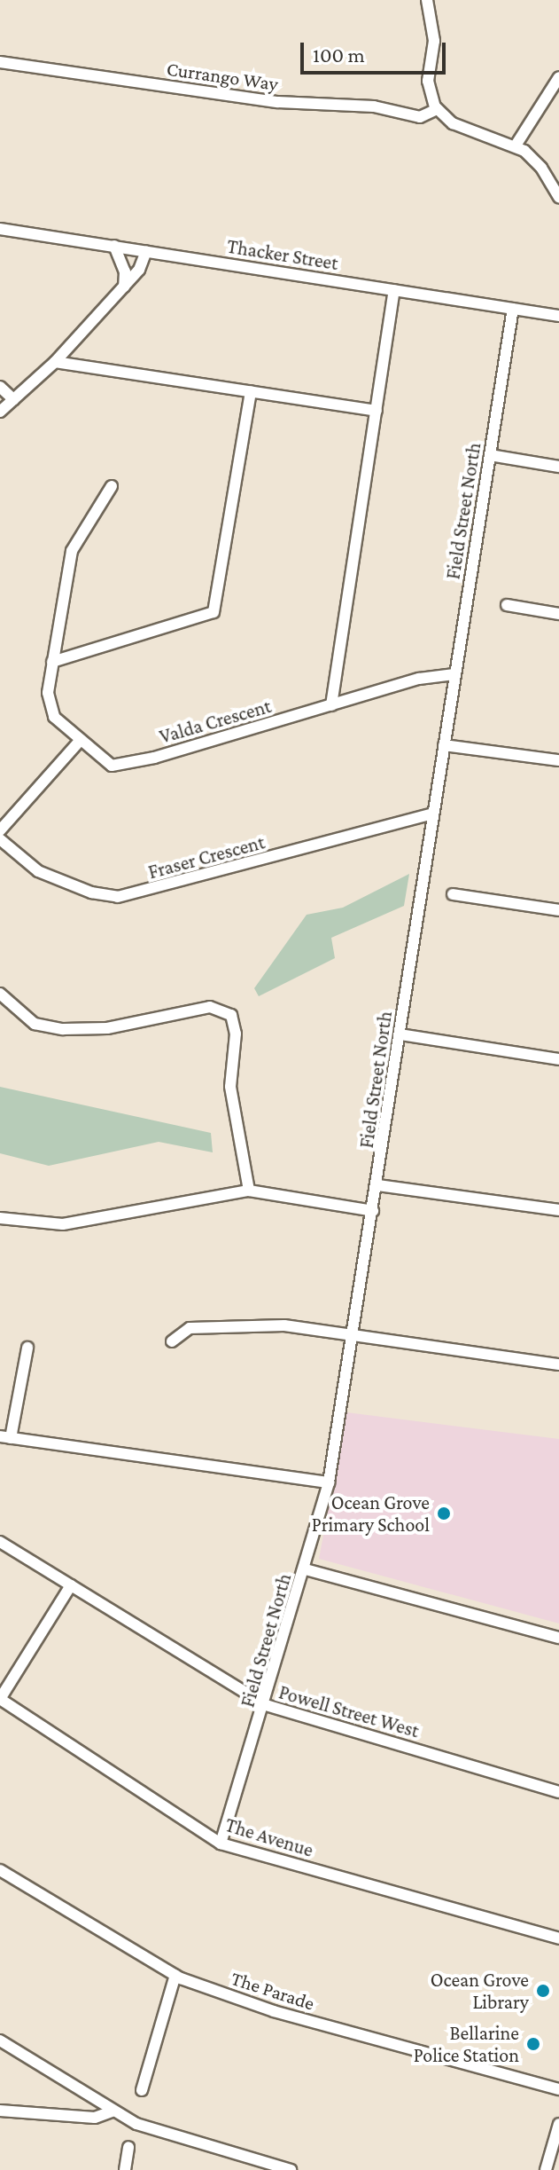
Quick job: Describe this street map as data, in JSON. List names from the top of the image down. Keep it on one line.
{"streets":{"street":["Currango Way","Thacker Street","Field Street North","Valda Crescent","Fraser Crescent","Powell Street West","The Avenue","The Parade"]},"crossings":[["Thacker Street","Field Street North"],["Field Street North","Valda Crescent"],["Field Street North","Fraser Crescent"],["Field Street North","Powell Street West"],["Field Street North","The Avenue"]],"places":["Ocean Grove Primary School","Ocean Grove Library","Bellarine Police Station"],"scale_bar":"100 m"}
